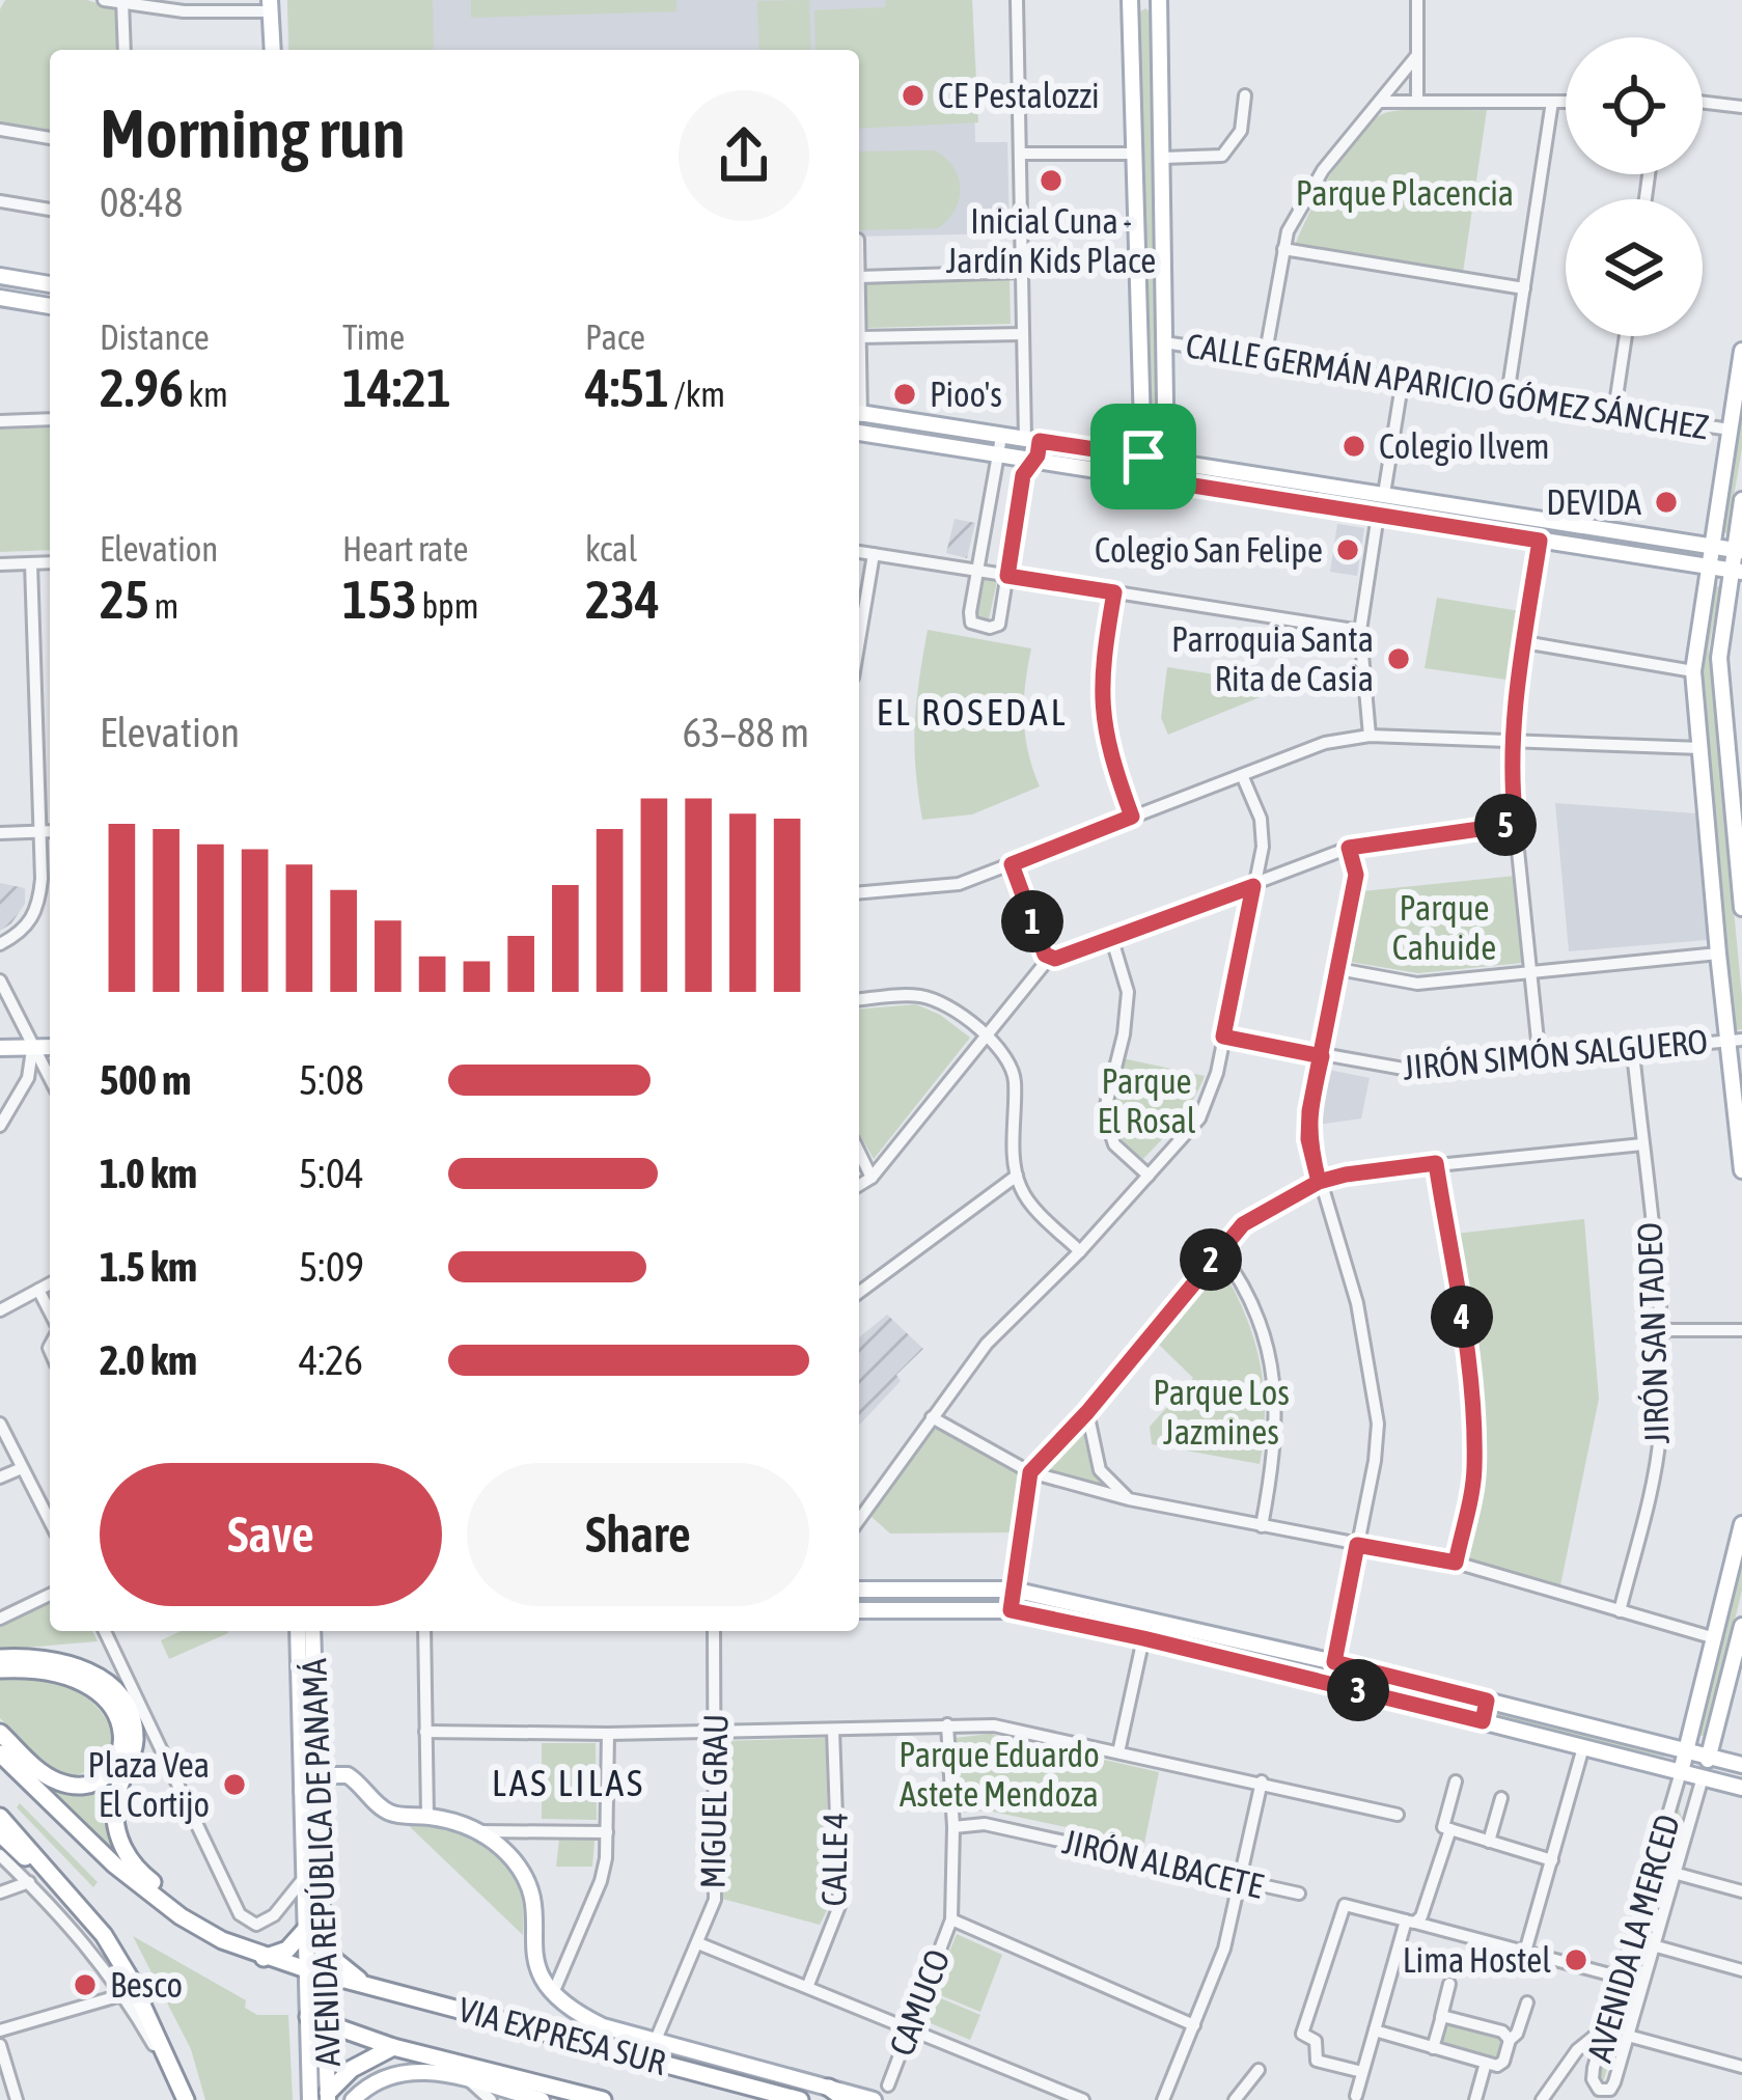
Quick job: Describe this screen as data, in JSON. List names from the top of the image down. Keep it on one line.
{"streets":{"highway":["VIA EXPRESA SUR"],"main road":["AVENIDA REPÚBLICA DE PANAMÁ","AVENIDA LA MERCED"],"street":["CALLE GERMÁN APARICIO GÓMEZ SÁNCHEZ","JIRÓN SIMÓN SALGUERO","JIRÓN SAN TADEO","MIGUEL GRAU","CALLE 4","JIRÓN ALBACETE","CAMUCO"]},"crossings":[["JIRÓN SIMÓN SALGUERO","JIRÓN SAN TADEO"],["AVENIDA REPÚBLICA DE PANAMÁ","VIA EXPRESA SUR"],["JIRÓN ALBACETE","CAMUCO"]],"districts":["EL ROSEDAL","LAS LILAS"],"parks":["Parque Placencia","Parque Cahuide","Parque El Rosal","Parque Los Jazmines","Parque Eduardo Astete Mendoza"],"places":["CE Pestalozzi","Inicial Cuna - Jardín Kids Place","Pioo's","Colegio Ilvem","DEVIDA","Colegio San Felipe","Parroquia Santa Rita de Casia","Plaza Vea El Cortijo","Lima Hostel","Besco"],"page":{"heading":["Morning run","08:48"],"stats":[["Distance","2.96 km"],["Time","14:21"],["Pace","4:51 /km"],["Elevation","25 m"],["Heart rate","153 bpm"],["kcal","234"]],"chart":["Elevation","63–88 m"],"pins":["5","1","2","4","3"],"list":[{"name":"500 m","note":"5:08"},{"name":"1.0 km","note":"5:04"},{"name":"1.5 km","note":"5:09"},{"name":"2.0 km","note":"4:26"}],"buttons":["Save","Share"]}}
